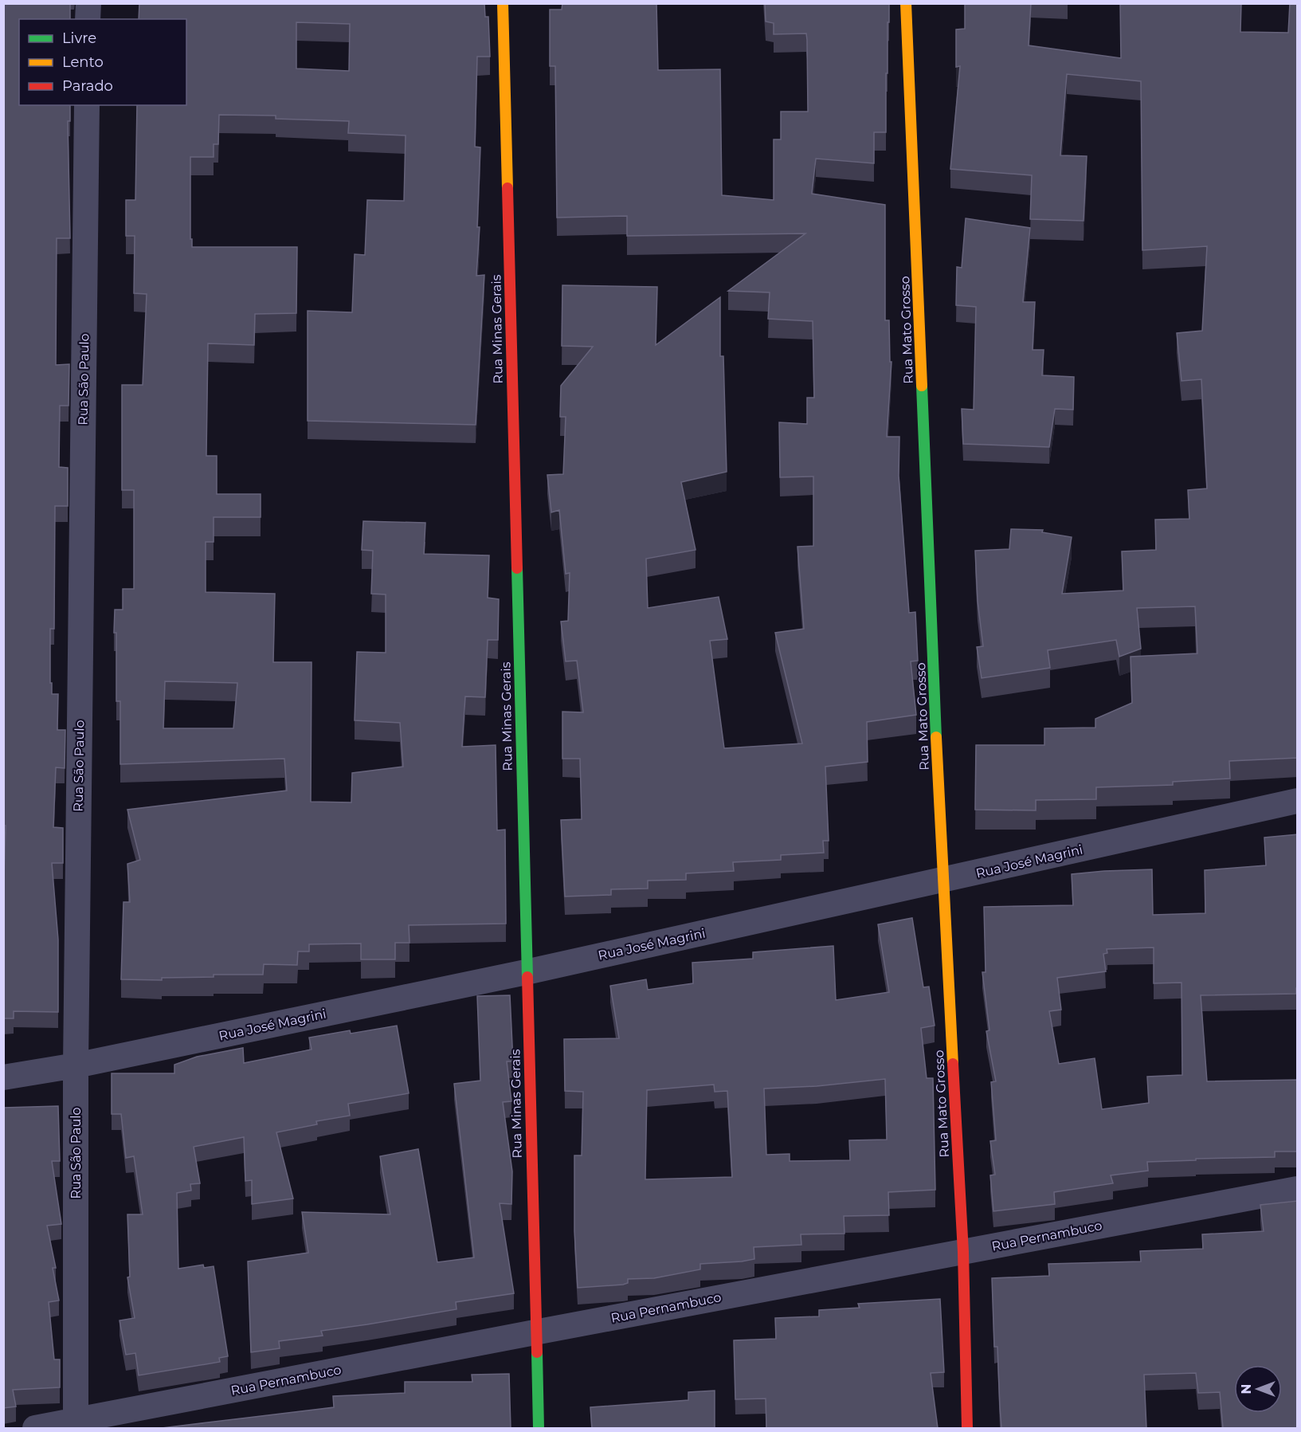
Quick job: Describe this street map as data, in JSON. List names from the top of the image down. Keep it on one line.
{"streets":{"street":["Rua Minas Gerais","Rua Mato Grosso","Rua São Paulo","Rua José Magrini","Rua Pernambuco"]},"crossings":[["Rua Minas Gerais","Rua José Magrini"],["Rua Minas Gerais","Rua Pernambuco"],["Rua Mato Grosso","Rua José Magrini"],["Rua Mato Grosso","Rua Pernambuco"],["Rua São Paulo","Rua José Magrini"],["Rua São Paulo","Rua Pernambuco"]],"legend":["Livre","Lento","Parado"],"north":"left"}
